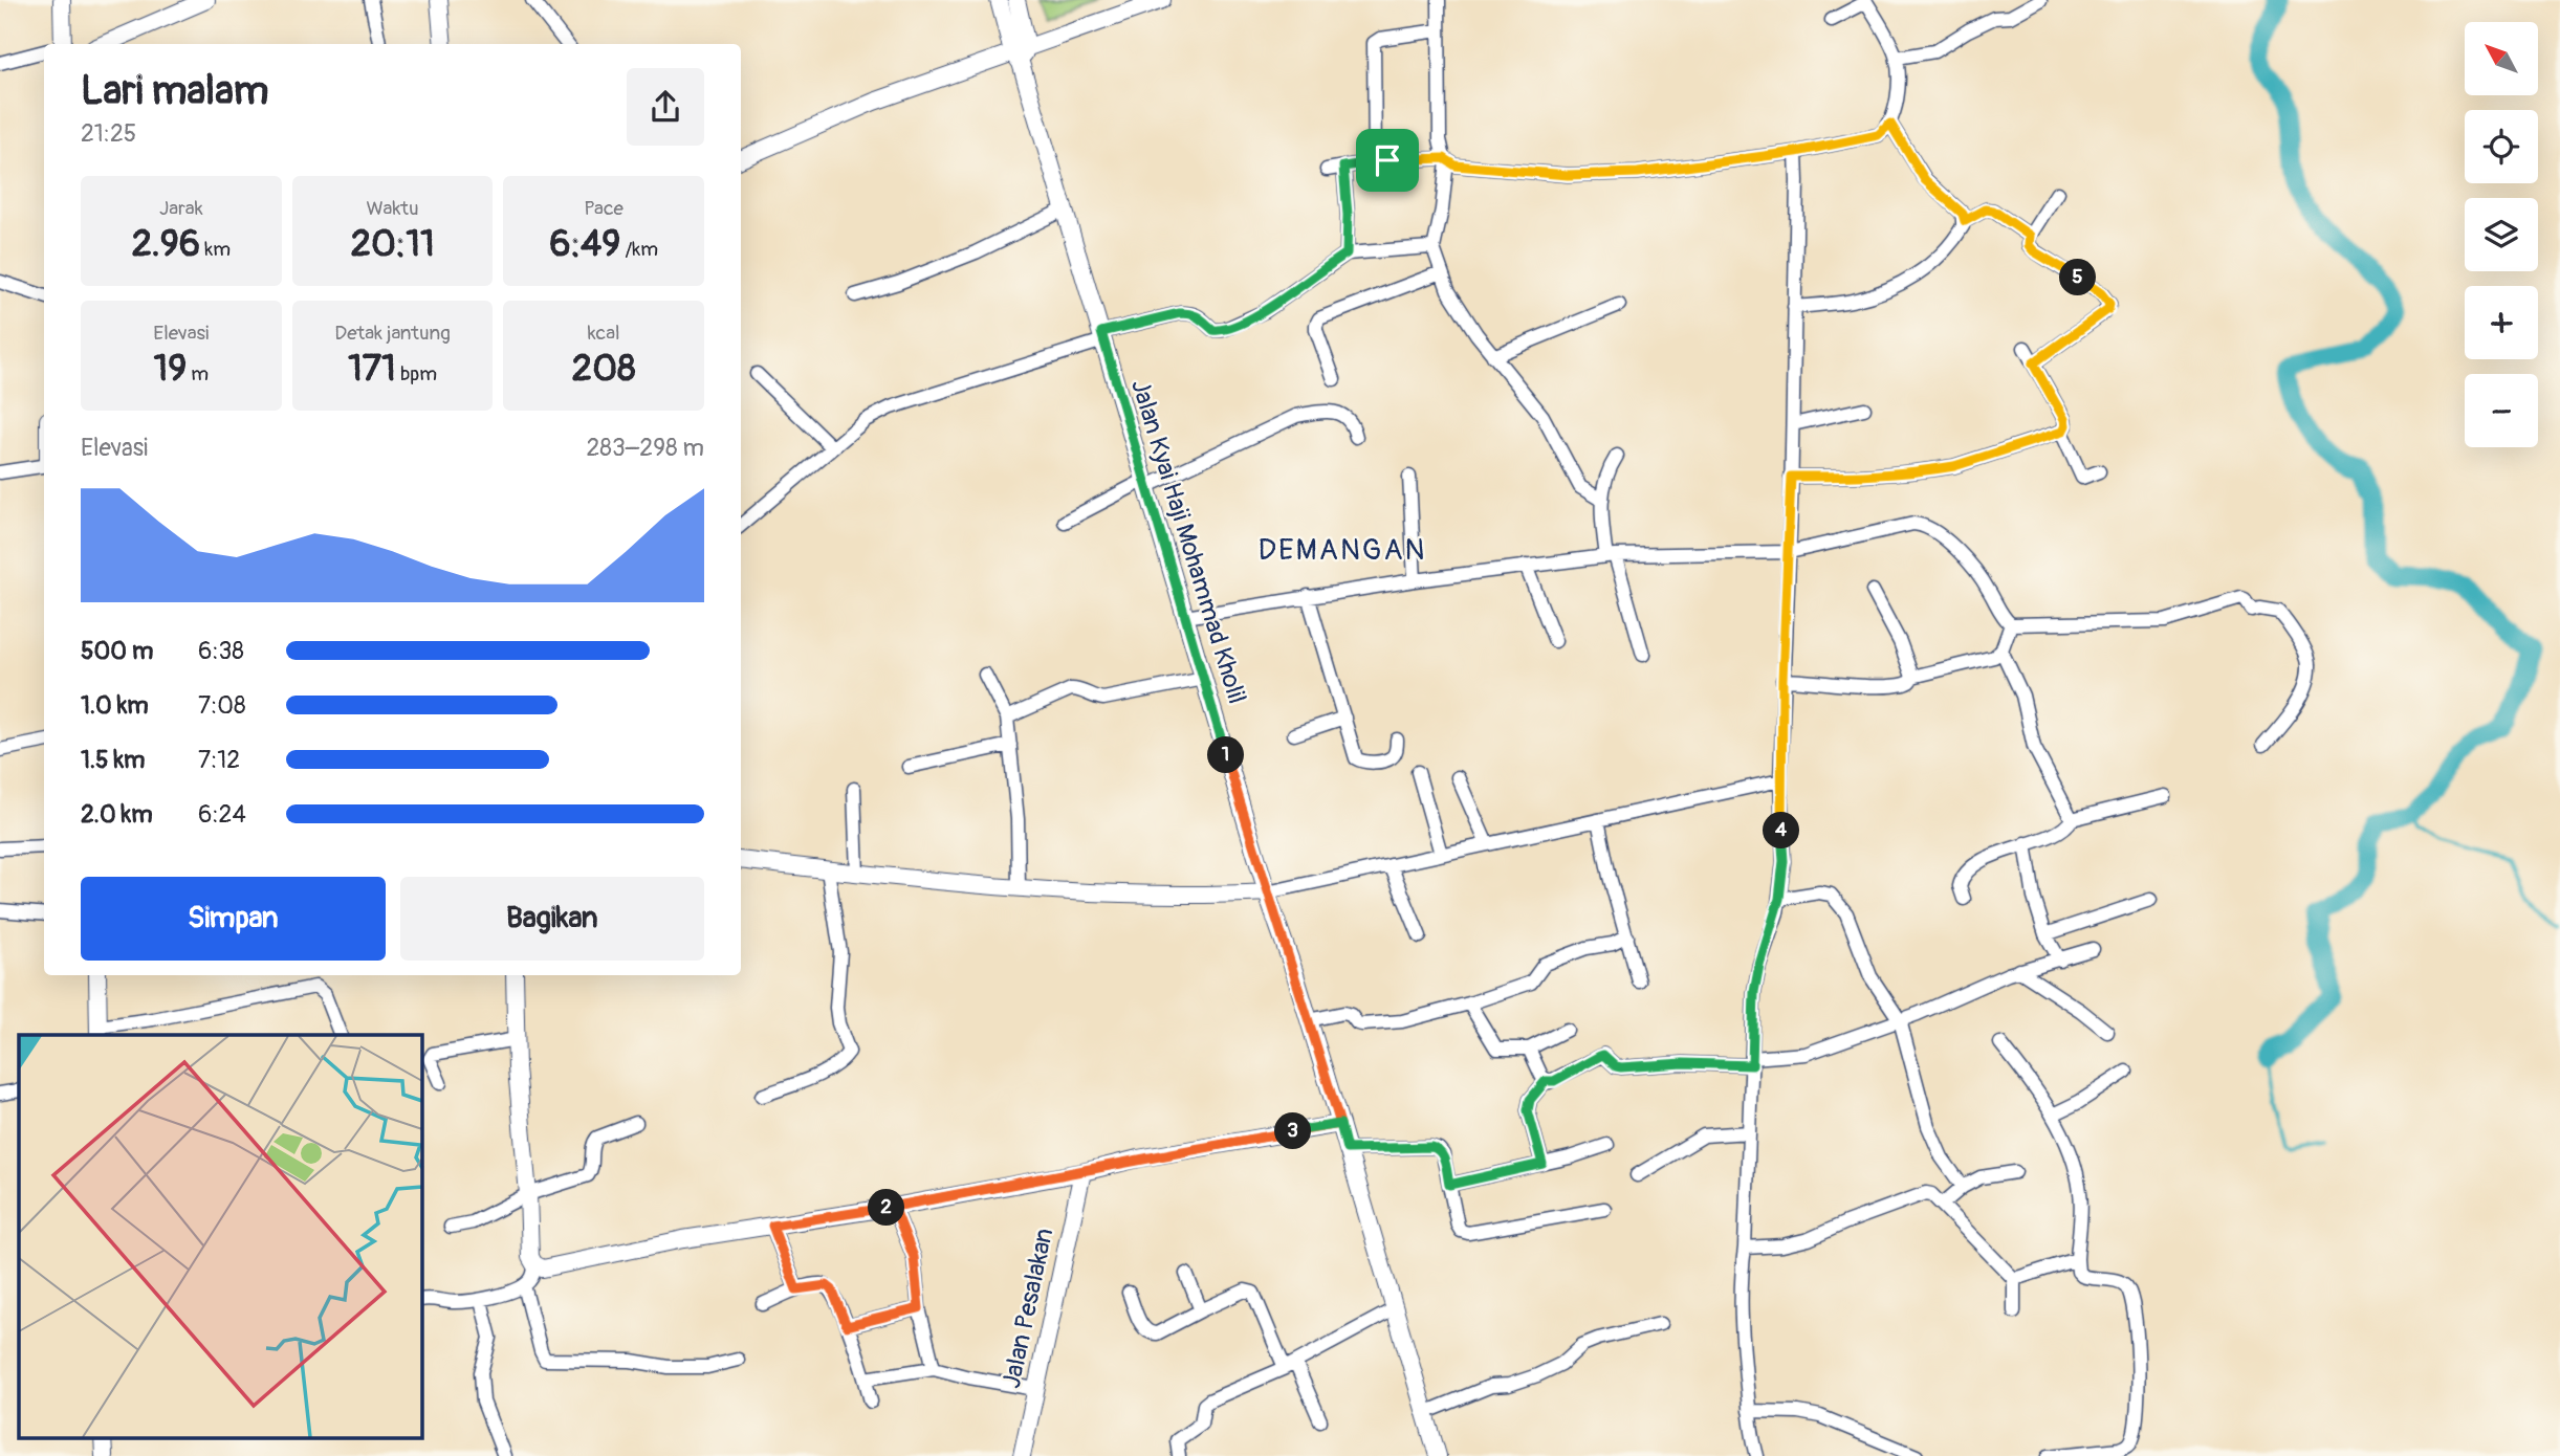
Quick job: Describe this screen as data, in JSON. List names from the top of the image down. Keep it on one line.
{"streets":{"street":["Jalan Kyai Haji Mohammad Kholil","Jalan Pesalakan"]},"districts":["DEMANGAN"],"north":"top left","page":{"map_buttons":["+","−"],"heading":["Lari malam","21:25"],"stats":[["Jarak","2.96 km"],["Waktu","20:11"],["Pace","6:49 /km"],["Elevasi","19 m"],["Detak jantung","171 bpm"],["kcal","208"]],"pins":["5","1","4","3","2"],"chart":["Elevasi","283–298 m"],"list":[{"name":"500 m","note":"6:38"},{"name":"1.0 km","note":"7:08"},{"name":"1.5 km","note":"7:12"},{"name":"2.0 km","note":"6:24"}],"buttons":["Simpan","Bagikan"]}}
